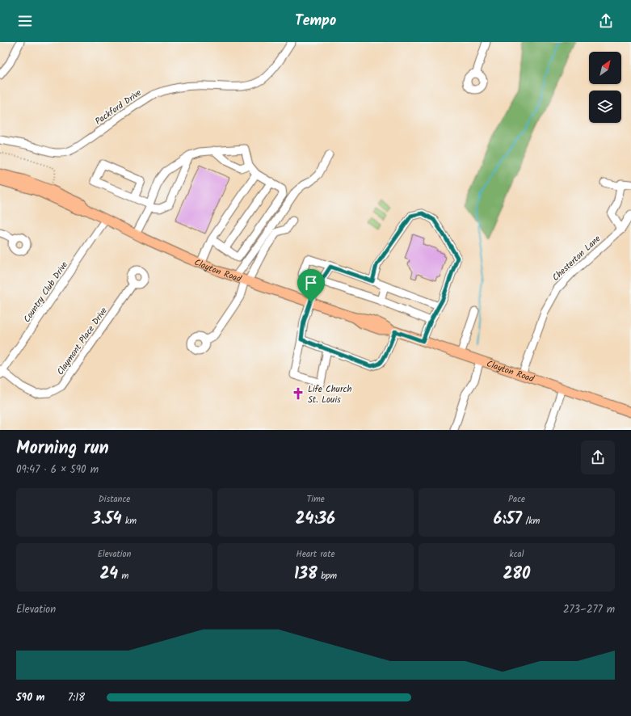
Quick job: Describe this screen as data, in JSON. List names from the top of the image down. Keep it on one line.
{"streets":{"main road":["Clayton Road"],"street":["Packford Drive","Chesterton Lane","Country Club Drive","Claymont Place Drive"]},"crossings":[["Chesterton Lane","Clayton Road"],["Clayton Road","Country Club Drive"],["Country Club Drive","Claymont Place Drive"]],"places":{"church":["Life Church St. Louis"]},"north":"top right","page":{"header":"Tempo","heading":["Morning run","09:47 · 6 × 590 m"],"stats":[["Distance","3.54 km"],["Time","24:36"],["Pace","6:57 /km"],["Elevation","24 m"],["Heart rate","138 bpm"],["kcal","280"]],"chart":["Elevation","273–277 m"],"list":[{"name":"590 m","note":"7:18"}]}}
